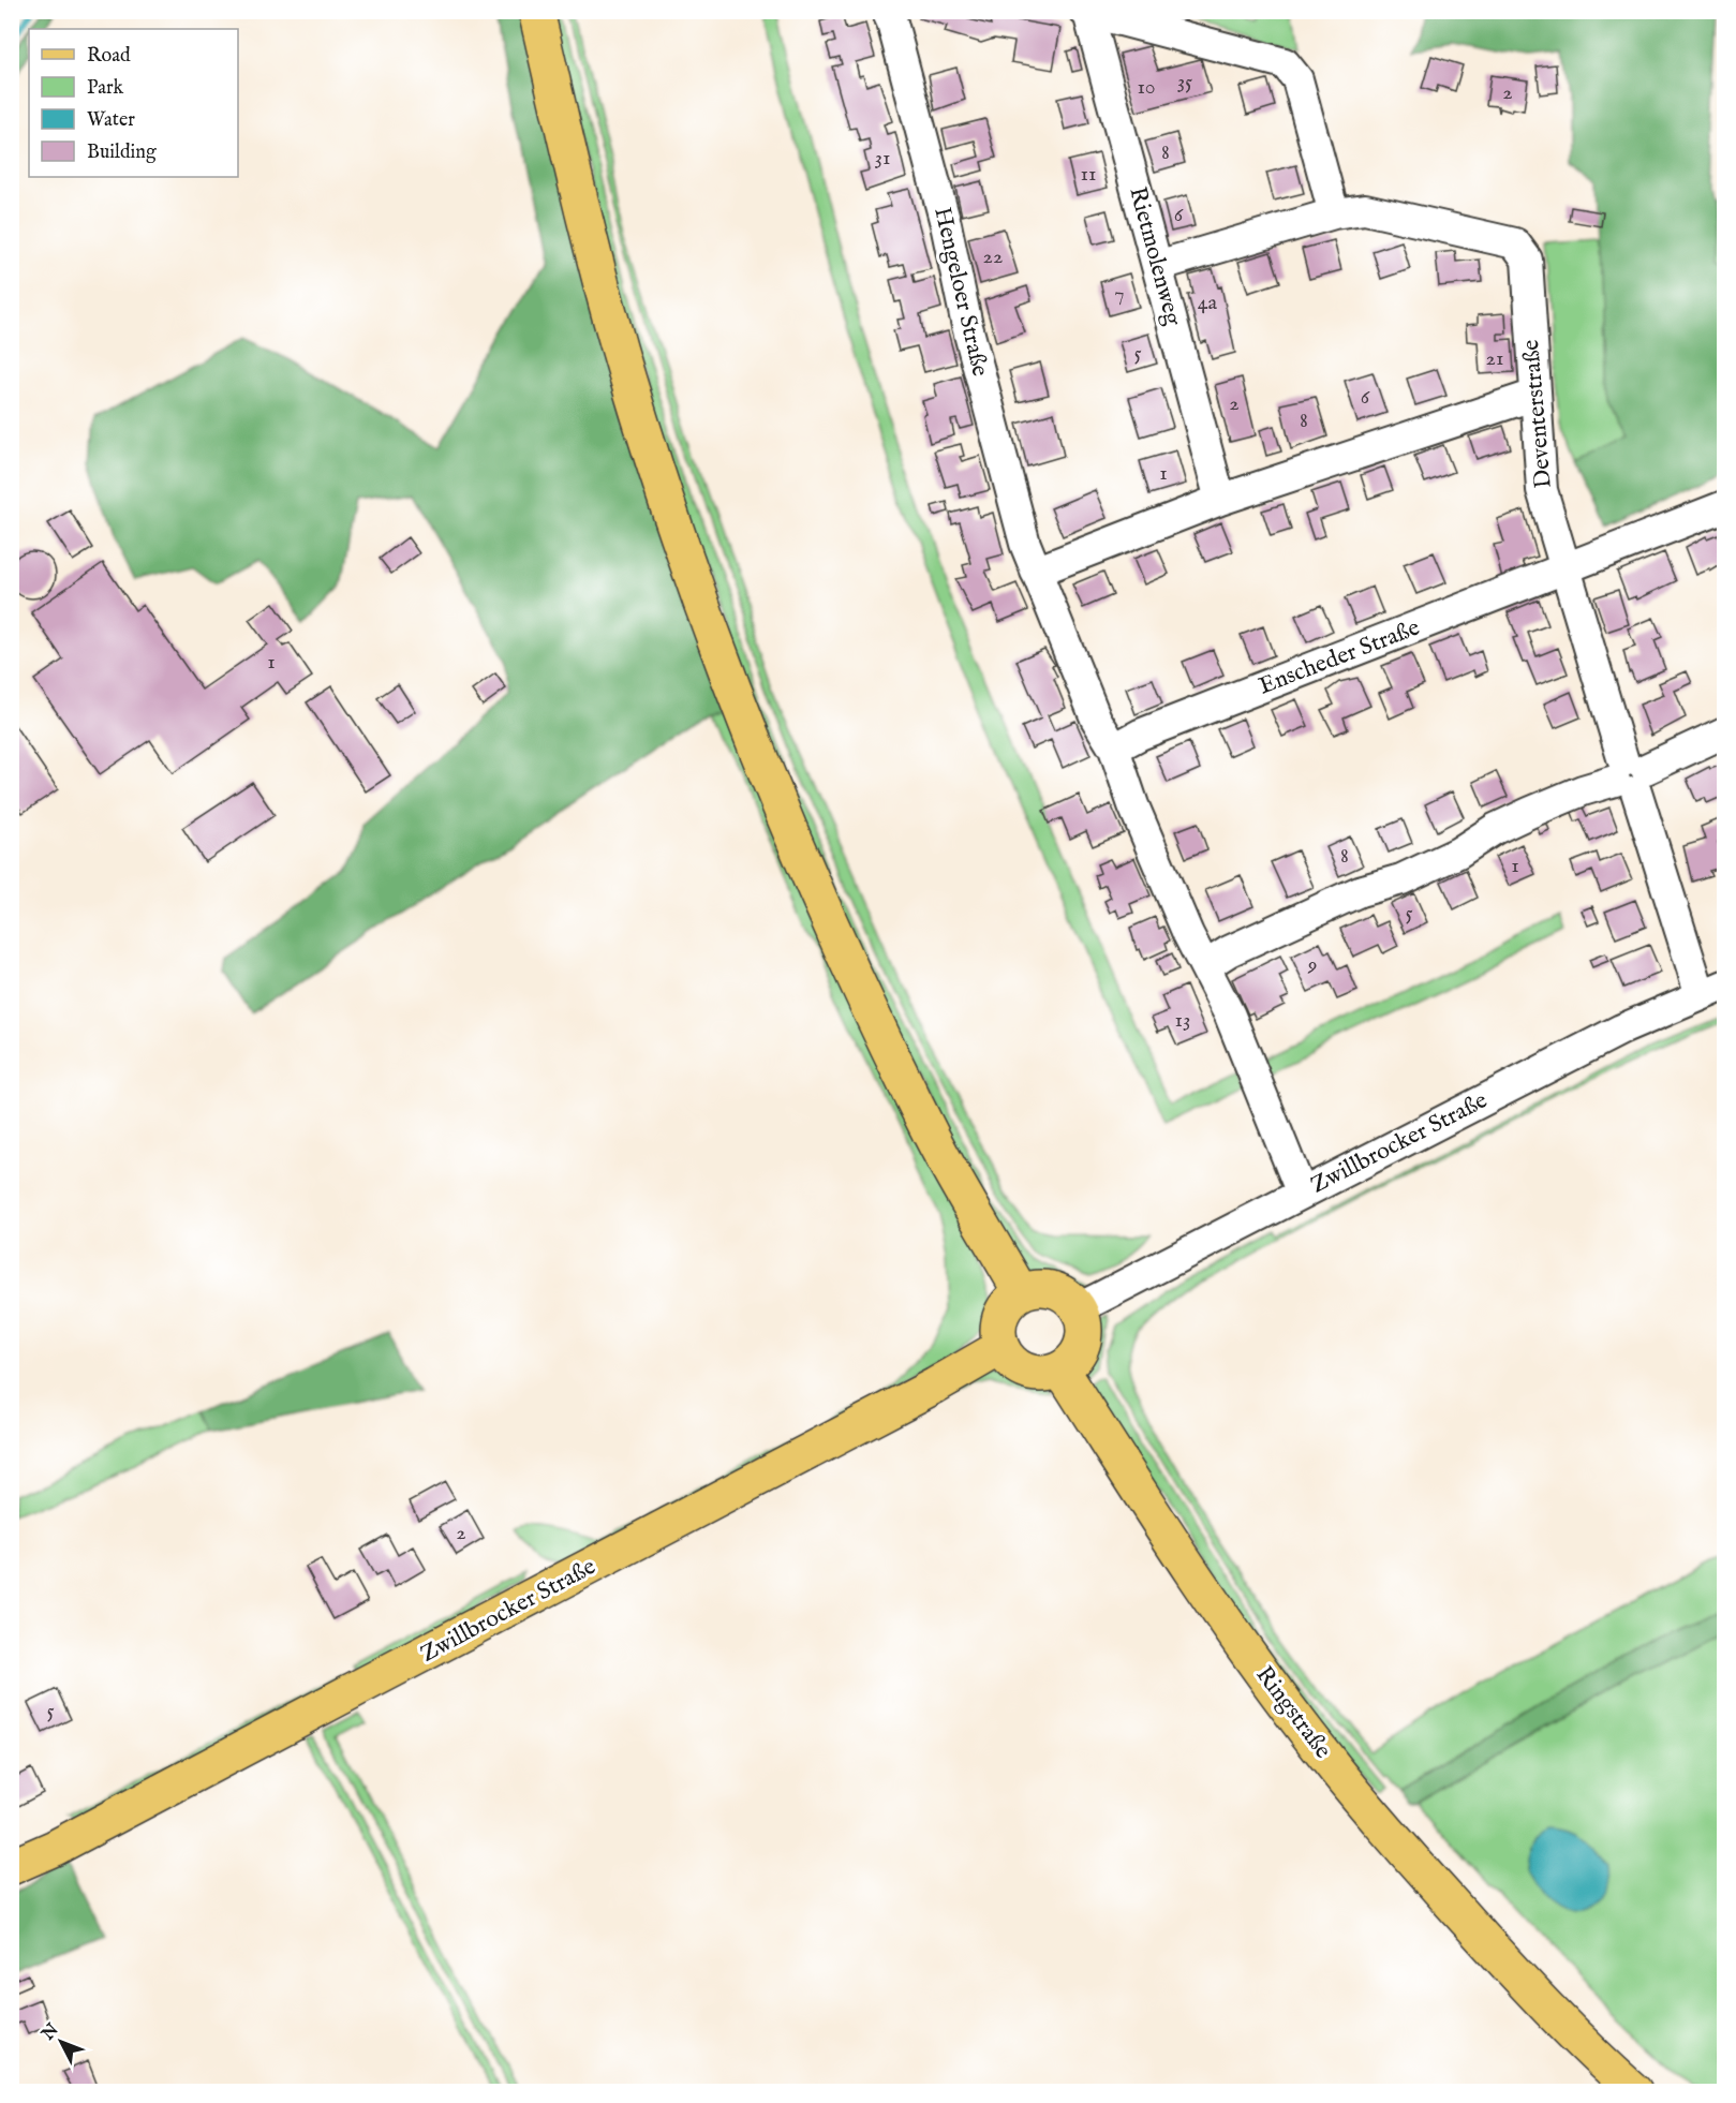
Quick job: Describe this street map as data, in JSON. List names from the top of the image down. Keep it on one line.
{"streets":{"main road":["Zwillbrocker Straße","Ringstraße"],"street":["Rietmolenweg","Hengeloer Straße","Deventerstraße","Enscheder Straße"]},"crossings":[["Rietmolenweg","Deventerstraße"],["Hengeloer Straße","Enscheder Straße"],["Deventerstraße","Enscheder Straße"],["Deventerstraße","Zwillbrocker Straße"],["Zwillbrocker Straße","Ringstraße"]],"house_numbers":["35","10","2","8","31","11","6","22","7","4a","5","21","6","2","8","1","1","8","1","5","9","13","2","5"],"legend":["Road","Park","Water","Building"],"north":"top left"}
